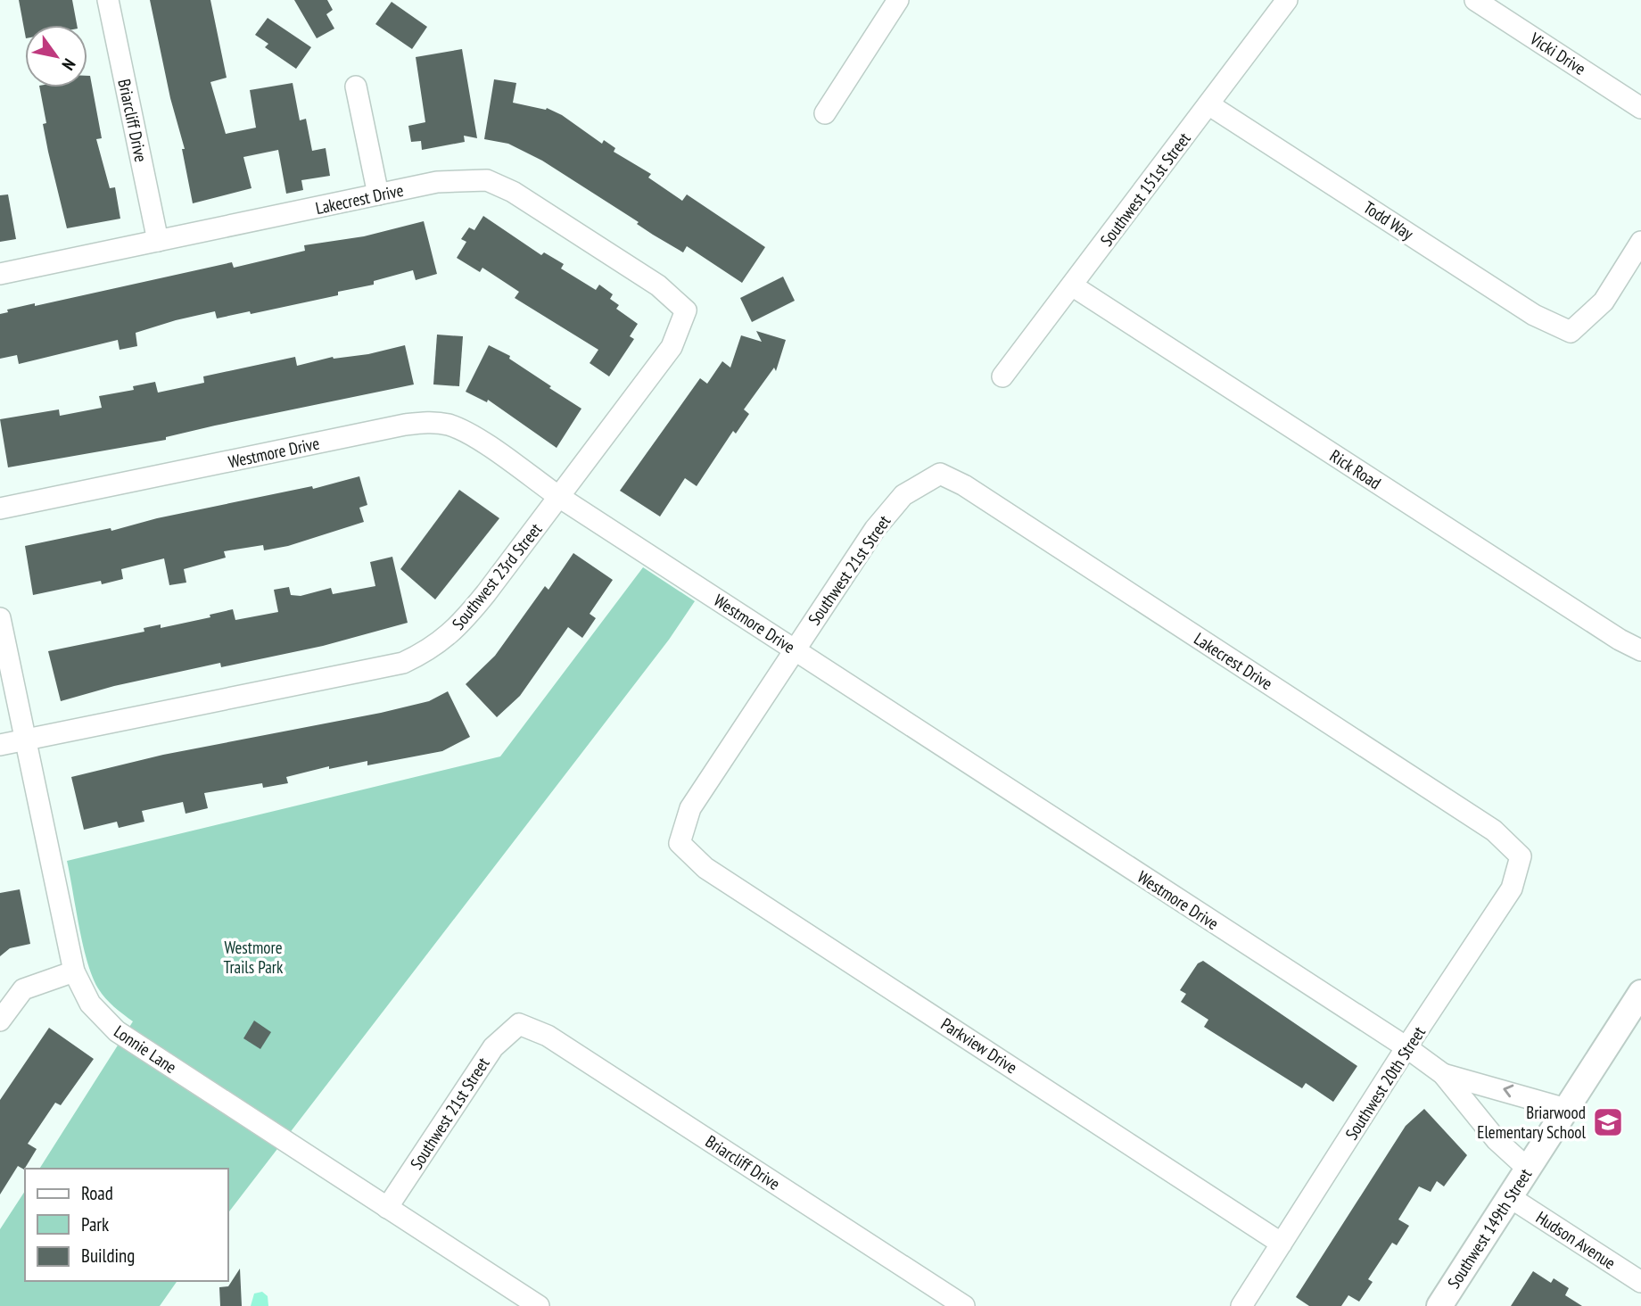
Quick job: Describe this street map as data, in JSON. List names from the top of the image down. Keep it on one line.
{"streets":{"street":["Vicki Drive","Briarcliff Drive","Southwest 151st Street","Lakecrest Drive","Todd Way","Westmore Drive","Rick Road","Southwest 21st Street","Southwest 23rd Street","Parkview Drive","Lonnie Lane","Southwest 20th Street","Southwest 149th Street","Hudson Avenue"]},"crossings":[["Briarcliff Drive","Lakecrest Drive"],["Briarcliff Drive","Southwest 21st Street"],["Southwest 151st Street","Todd Way"],["Southwest 151st Street","Rick Road"],["Lakecrest Drive","Southwest 21st Street"],["Lakecrest Drive","Southwest 23rd Street"],["Lakecrest Drive","Southwest 20th Street"],["Westmore Drive","Southwest 21st Street"],["Westmore Drive","Southwest 23rd Street"],["Westmore Drive","Southwest 20th Street"],["Westmore Drive","Southwest 149th Street"],["Southwest 21st Street","Parkview Drive"],["Southwest 21st Street","Lonnie Lane"],["Southwest 23rd Street","Lonnie Lane"],["Parkview Drive","Southwest 20th Street"],["Southwest 149th Street","Hudson Avenue"]],"parks":["Westmore Trails Park"],"places":{"school or university":["Briarwood Elementary School"]},"legend":["Road","Park","Building"],"north":"bottom right"}
